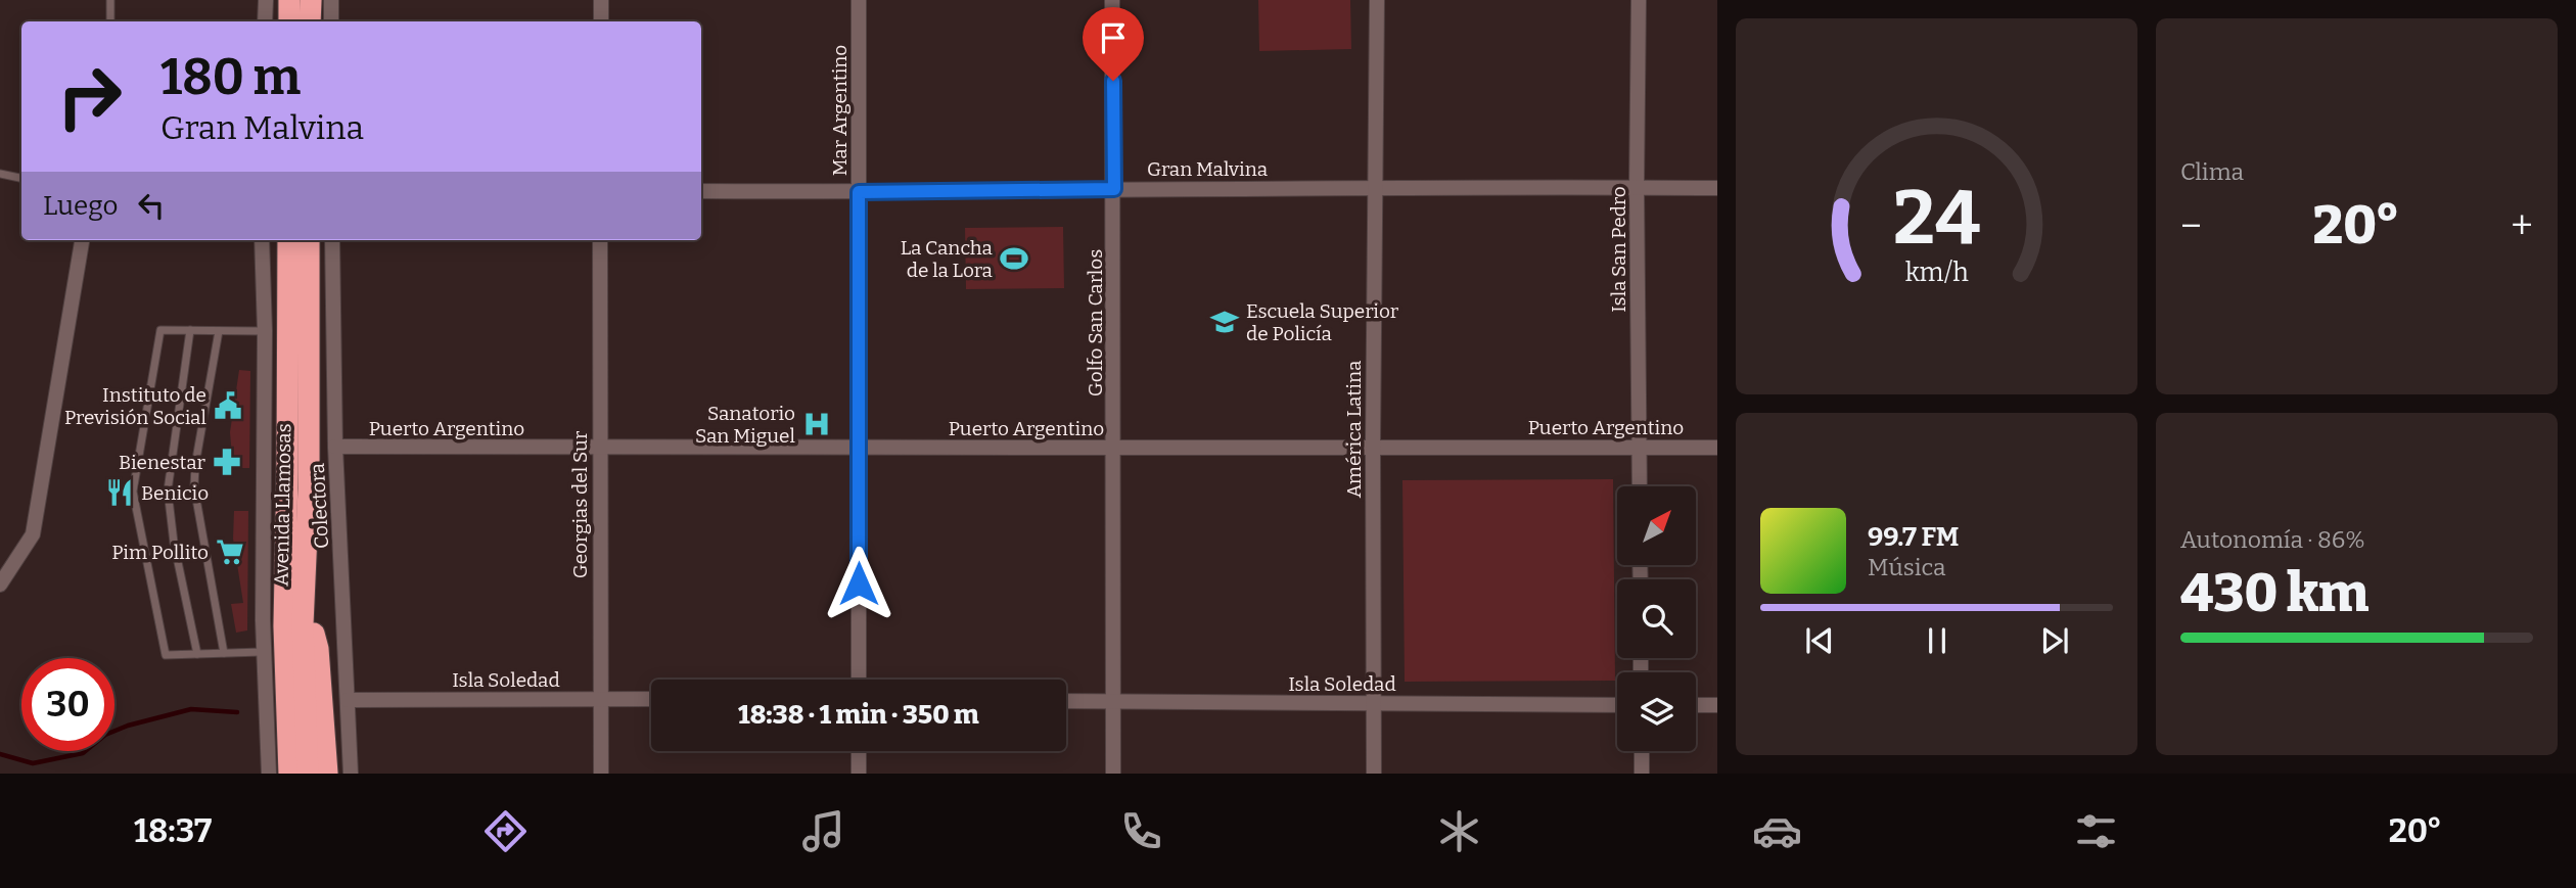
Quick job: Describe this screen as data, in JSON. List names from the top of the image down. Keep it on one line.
{"streets":{"highway":["Avenida Llamosas"],"street":["Mar Argentino","Gran Malvina","Isla San Pedro","Golfo San Carlos","Puerto Argentino","América Latina","Georgias del Sur","Colectora","Isla Soledad"]},"crossings":[["Mar Argentino","Gran Malvina"],["Mar Argentino","Puerto Argentino"],["Gran Malvina","Isla San Pedro"],["Gran Malvina","Golfo San Carlos"],["Gran Malvina","América Latina"],["Isla San Pedro","Puerto Argentino"],["Golfo San Carlos","Puerto Argentino"],["Golfo San Carlos","Isla Soledad"],["Puerto Argentino","América Latina"],["Puerto Argentino","Georgias del Sur"],["Puerto Argentino","Colectora"],["América Latina","Isla Soledad"],["Georgias del Sur","Isla Soledad"],["Colectora","Isla Soledad"]],"places":{"sports":["La Cancha de la Lora"],"school or university":["Escuela Superior de Policía"],"public building":["Instituto de Previsión Social"],"hospital":["Sanatorio San Miguel"],"pharmacy":["Bienestar"],"restaurant":["Benicio"],"supermarket":["Pim Pollito"]},"north":"top right","page":{"tile":["Clima",["Autonomía · 86%","430 km"]],"turn":["180 m","Gran Malvina"],"then":"Luego","heat":["−","20°","+"],"song":["99.7 FM","Música"],"limit":"30","trip":"18:38 · 1 min · 350 m","tabs":["18:37","20°"],"gauge":["24","km/h"]}}
